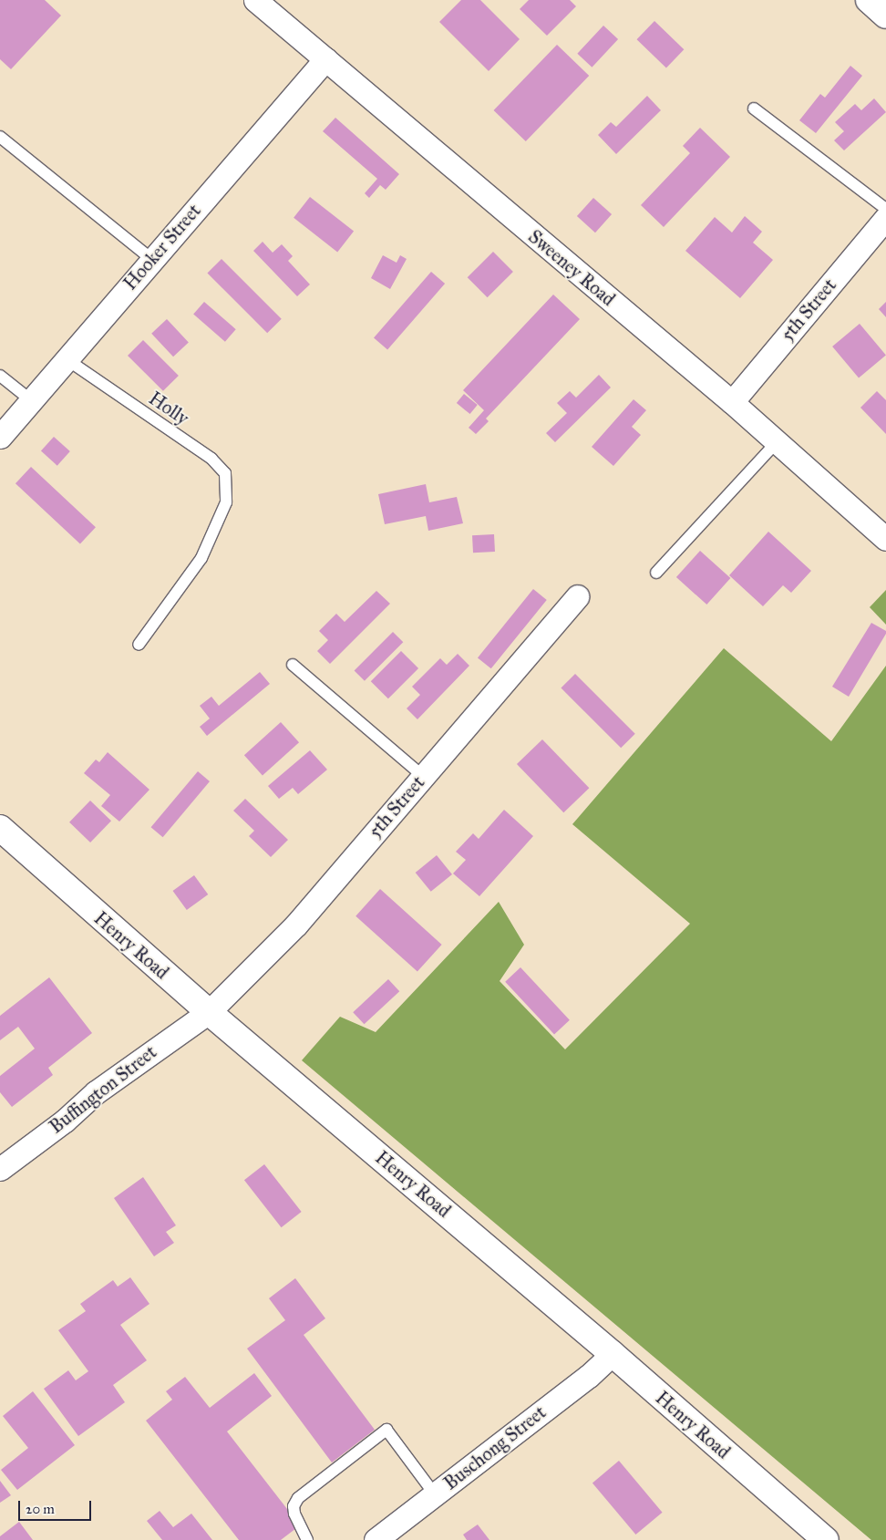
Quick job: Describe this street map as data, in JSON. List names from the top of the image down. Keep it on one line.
{"streets":{"street":["Hooker Street","Sweeney Road","5th Street","Henry Road","Buffington Street","Buschong Street"],"lane":["Holly"]},"crossings":[["Hooker Street","Sweeney Road"],["Hooker Street","Holly"],["Sweeney Road","5th Street"],["5th Street","Henry Road"],["5th Street","Buffington Street"],["Henry Road","Buffington Street"],["Henry Road","Buschong Street"]],"scale_bar":"20 m"}
